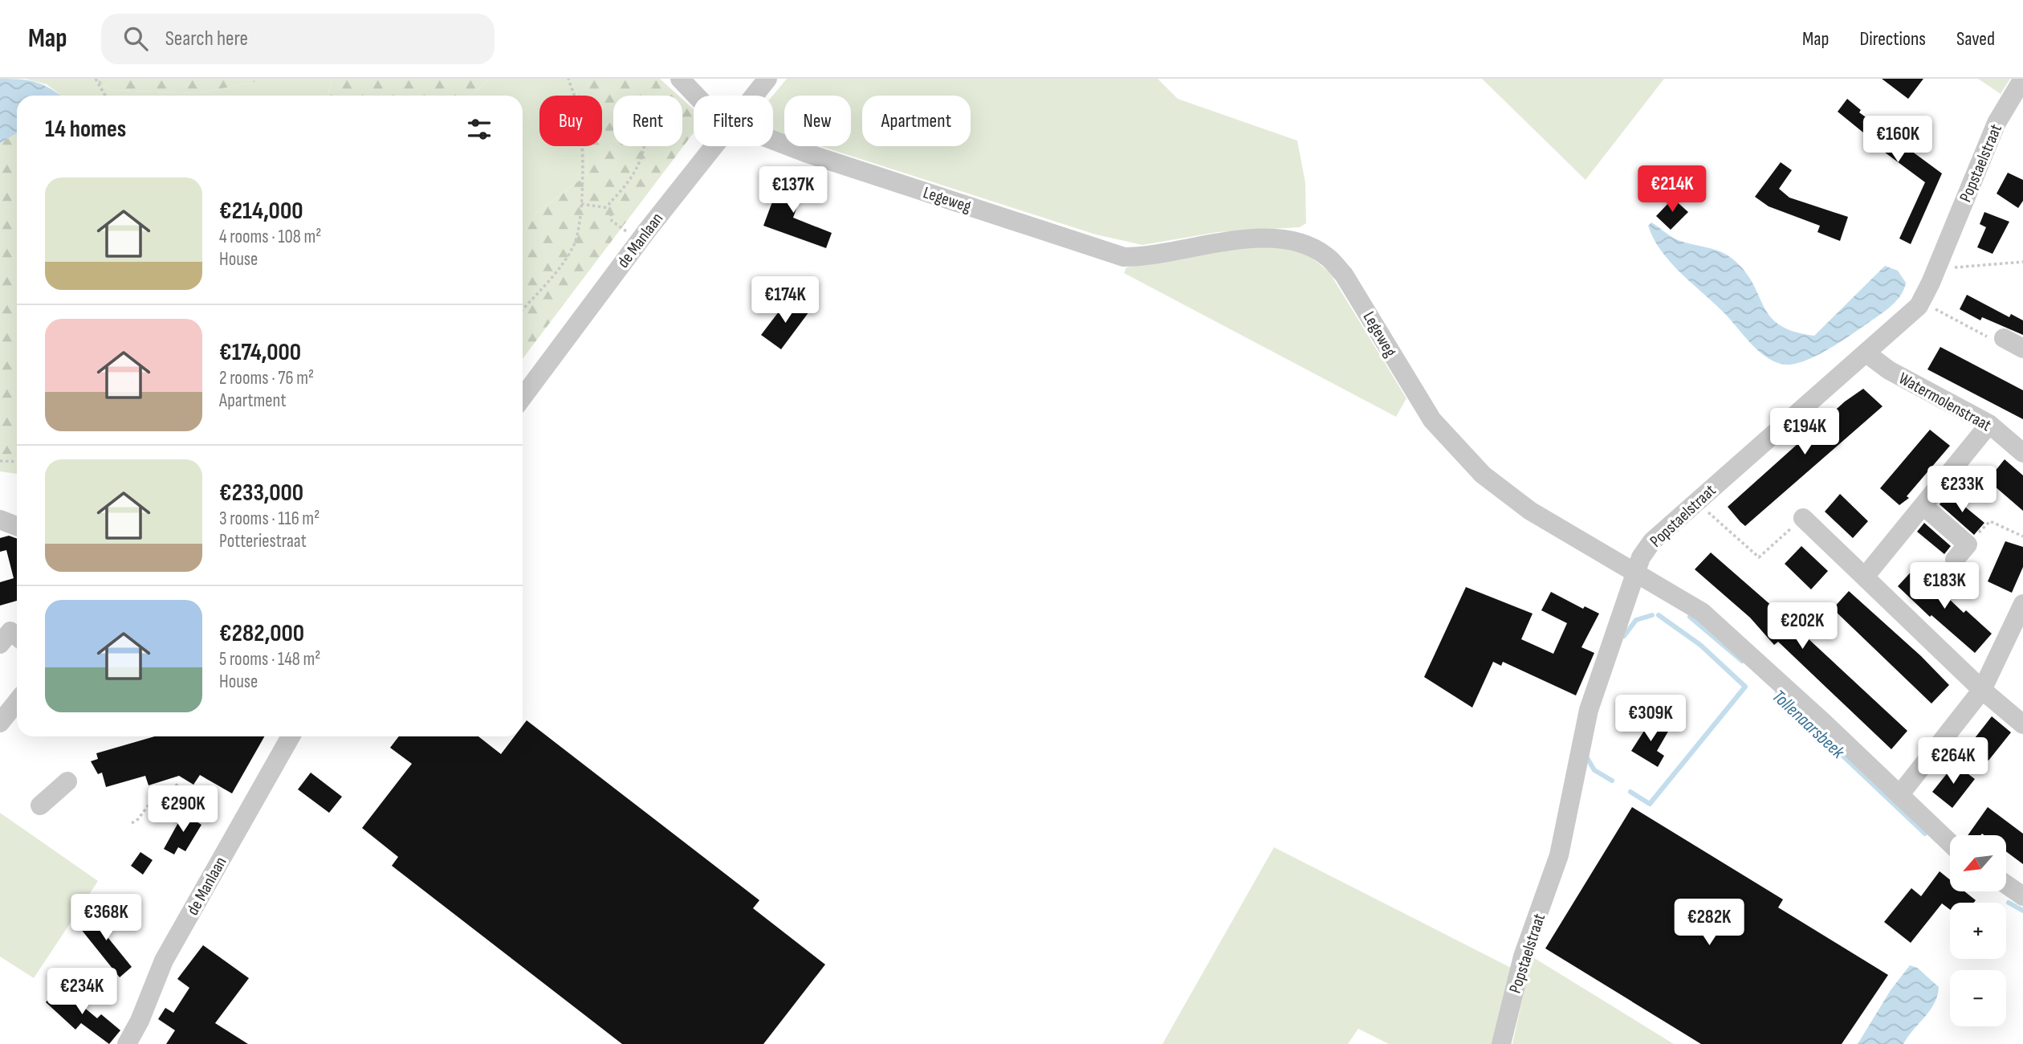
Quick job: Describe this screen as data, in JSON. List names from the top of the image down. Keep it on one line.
{"streets":{"street":["Popstaelstraat","Legeweg","de Manlaan","Watermolenstraat"]},"crossings":[["Popstaelstraat","Legeweg"],["Popstaelstraat","Watermolenstraat"]],"water":["Tollenaarsbeek"],"north":"bottom left","page":{"header":"Map","search":"Search here","nav":["Map","Directions","Saved"],"chip":["Buy","Rent","Filters","New","Apartment"],"heading":"14 homes","price":["€160K","€214K","€137K","€174K","€194K","€233K","€183K","€202K","€309K","€264K","€290K","€368K","€282K","€234K"],"list":[{"name":"€214,000","note":"4 rooms · 108 m² · House"},{"name":"€174,000","note":"2 rooms · 76 m² · Apartment"},{"name":"€233,000","note":"3 rooms · 116 m² · Potteriestraat"},{"name":"€282,000","note":"5 rooms · 148 m² · House"}],"map_buttons":["+","−"]}}
